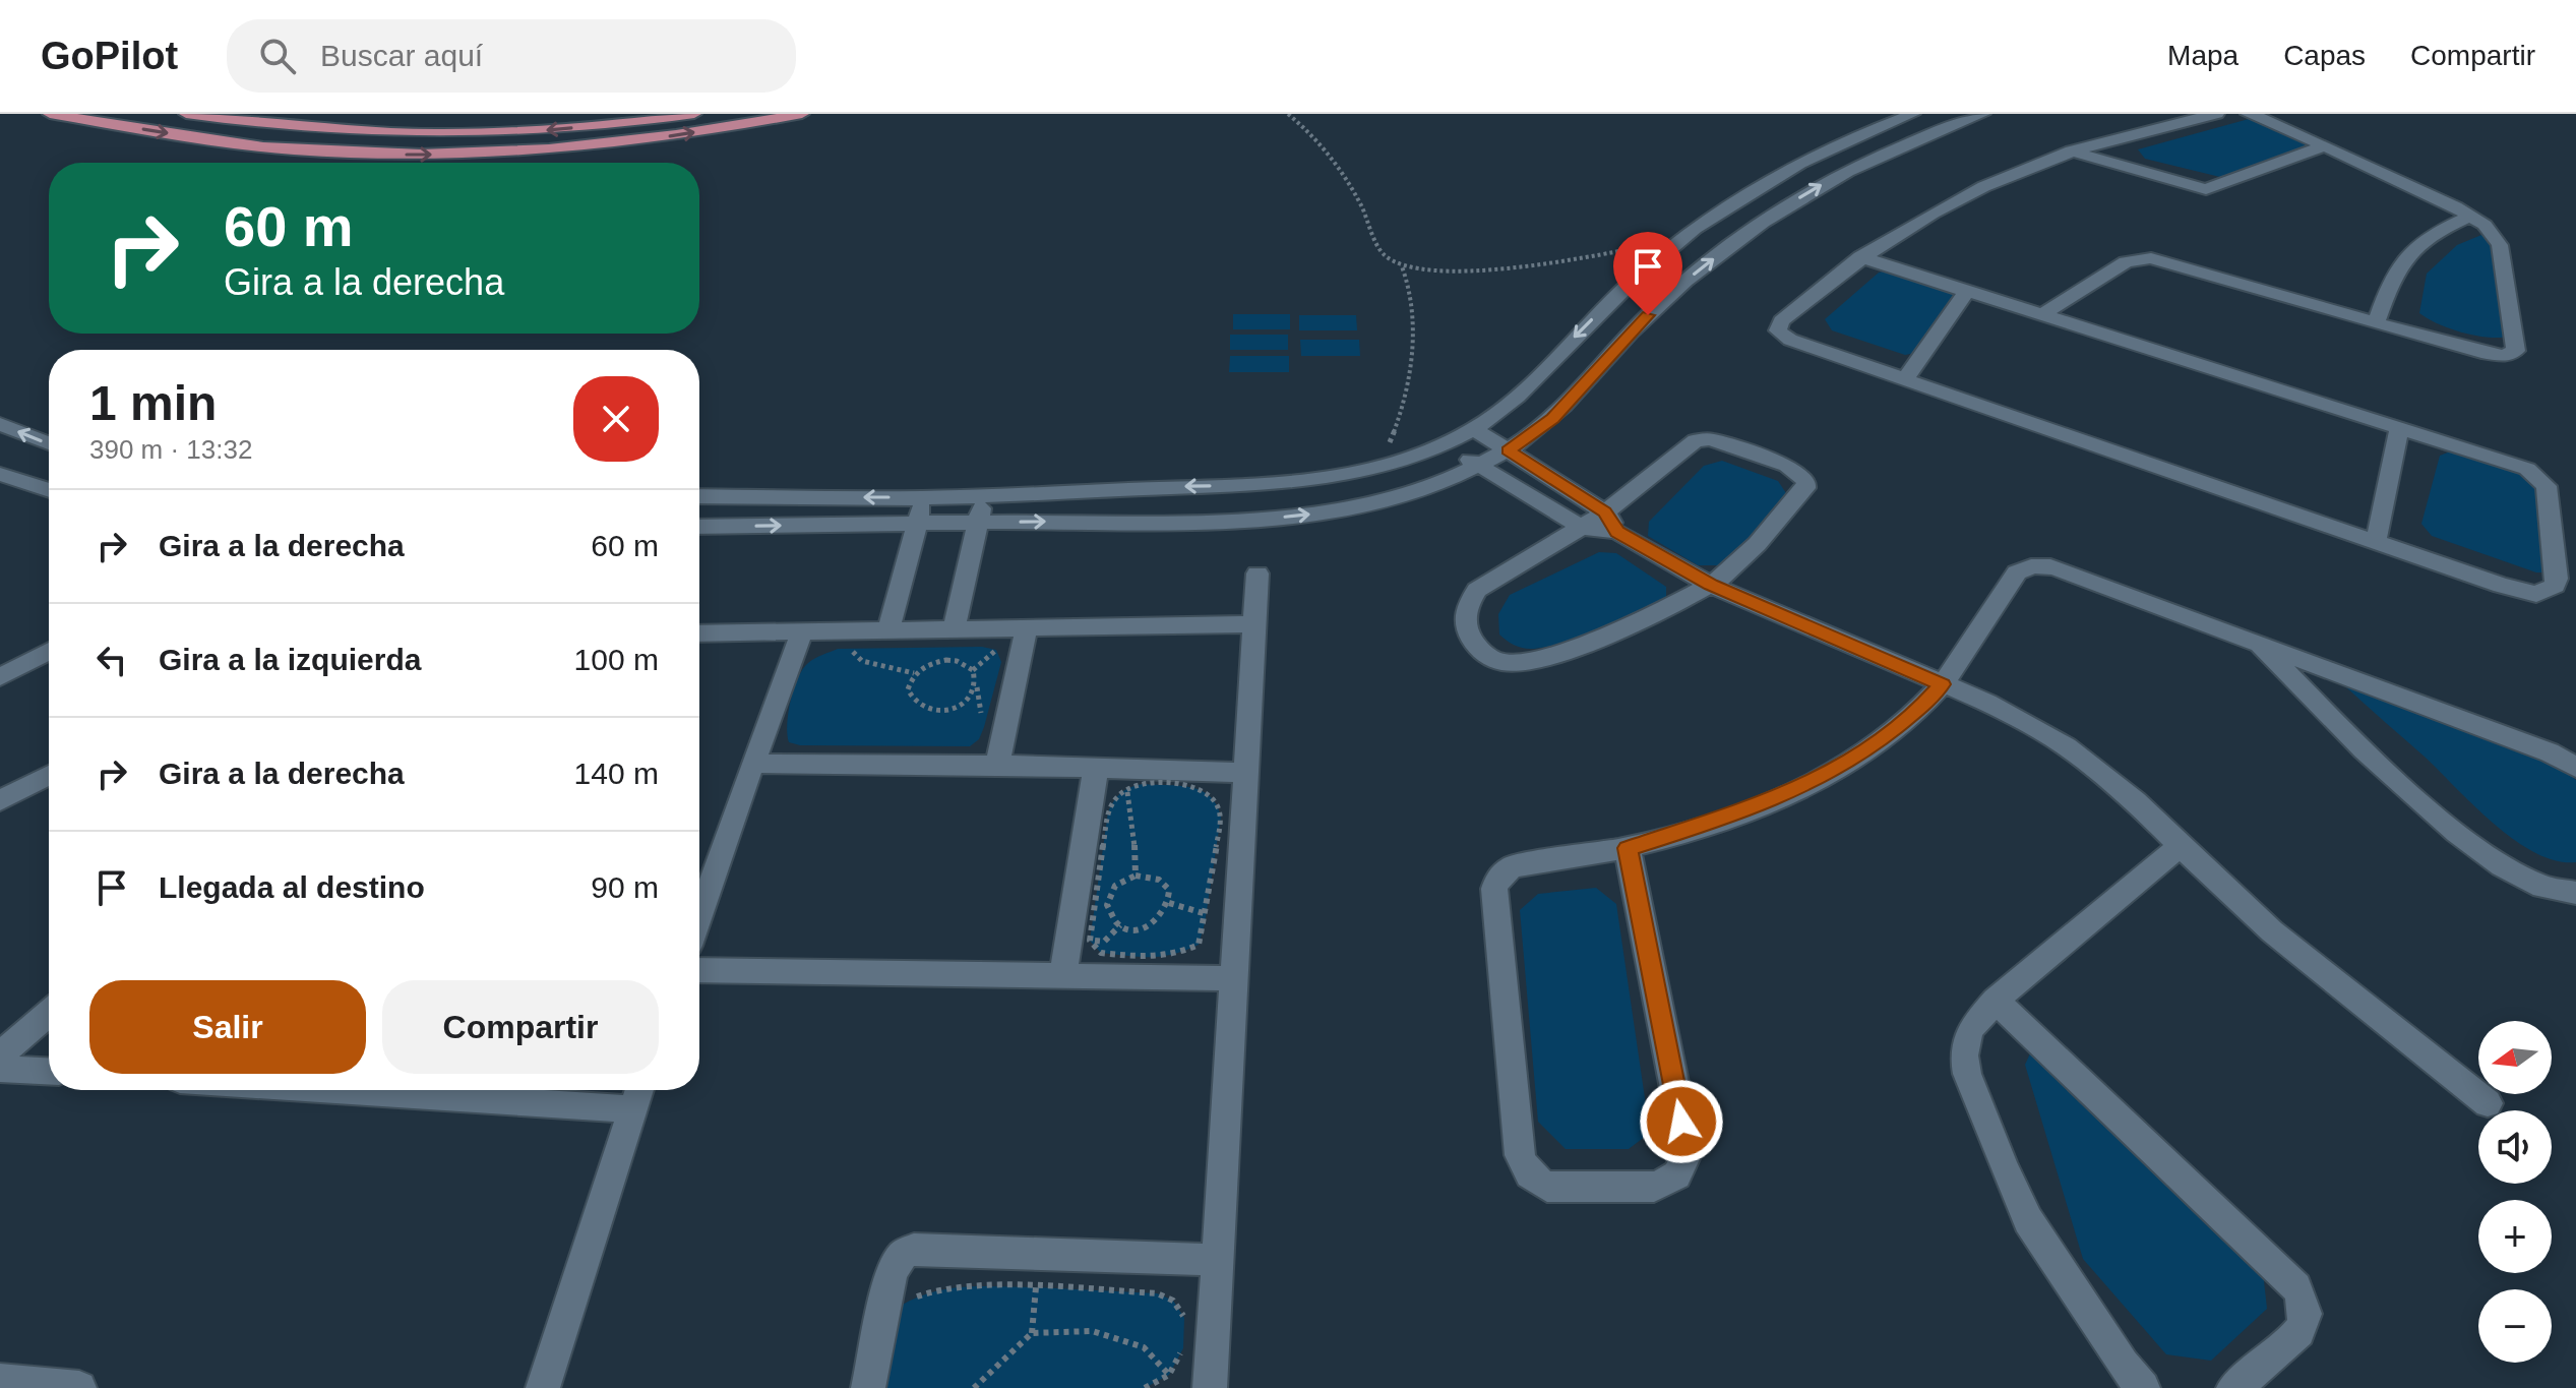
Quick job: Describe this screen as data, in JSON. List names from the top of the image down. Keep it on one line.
{"north":"left","page":{"header":"GoPilot","search":"Buscar aquí","nav":["Mapa","Capas","Compartir"],"turn":["60 m","Gira a la derecha"],"heading":["1 min","390 m · 13:32"],"list":[{"name":"Gira a la derecha","value":"60 m"},{"name":"Gira a la izquierda","value":"100 m"},{"name":"Gira a la derecha","value":"140 m"},{"name":"Llegada al destino","value":"90 m"}],"buttons":["Salir","Compartir"],"map_buttons":["+","−"]}}
